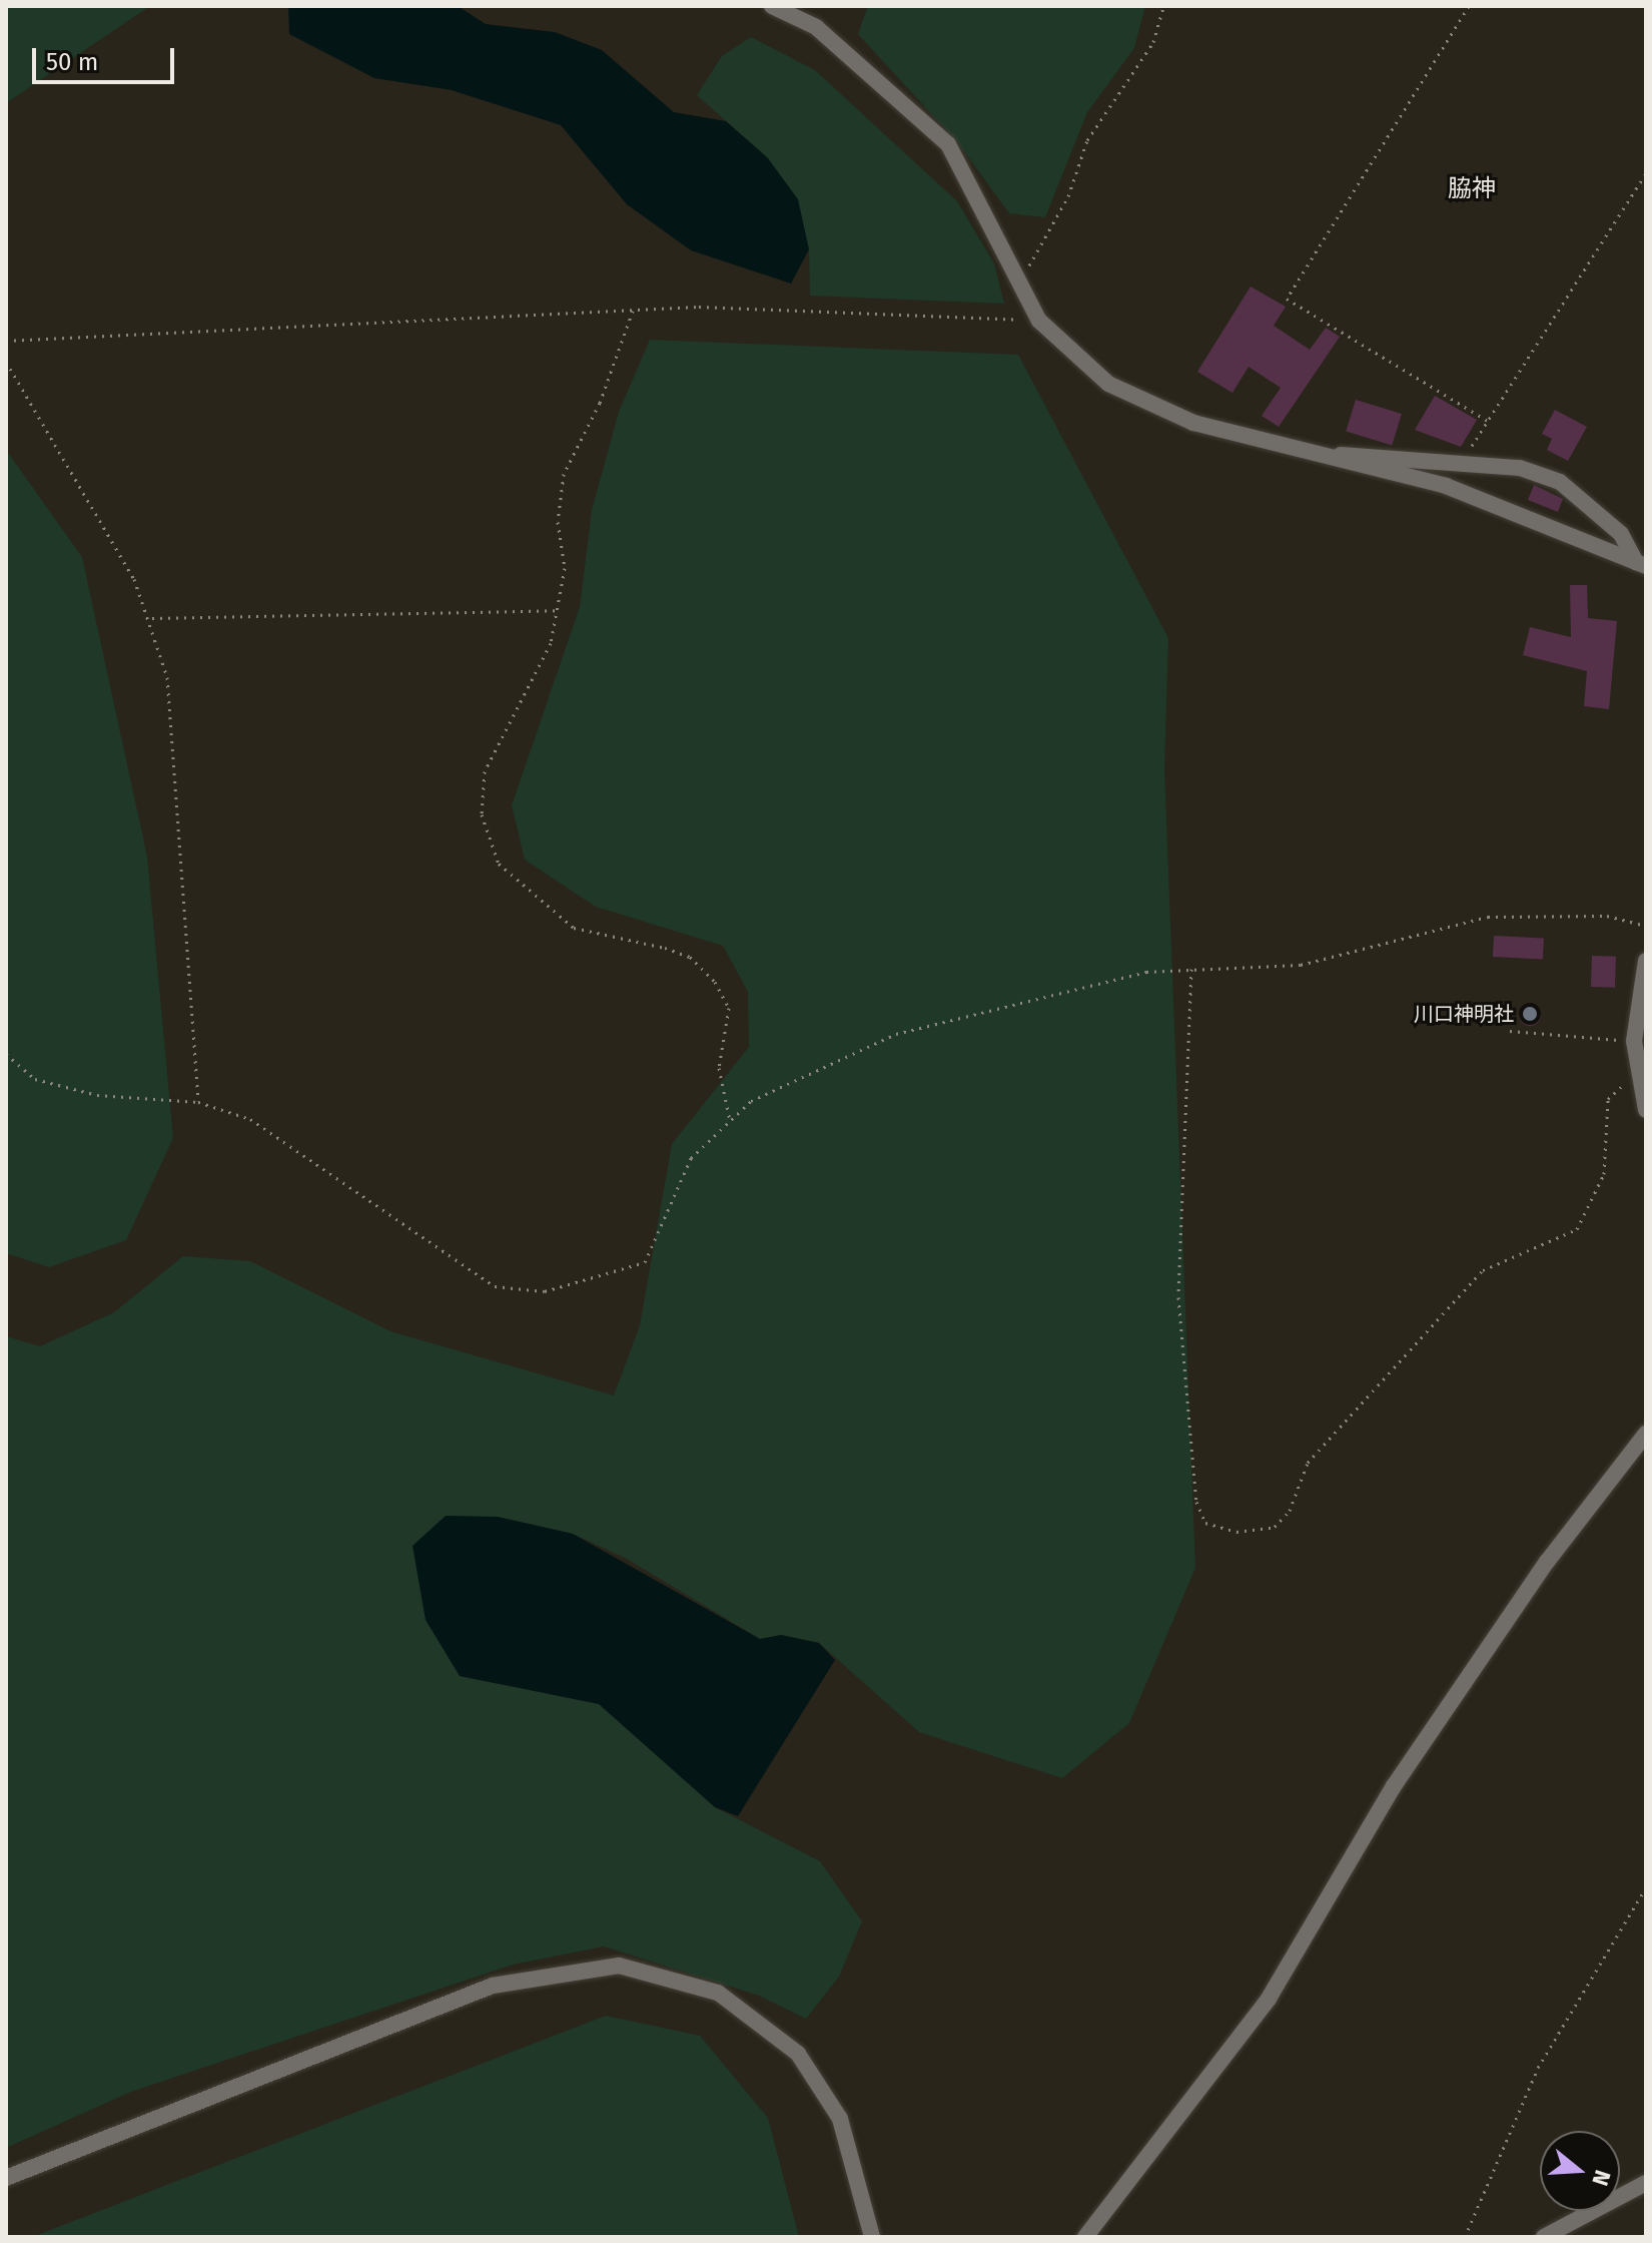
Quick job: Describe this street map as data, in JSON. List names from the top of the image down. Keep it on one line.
{"districts":["脇神"],"places":["川口神明社"],"scale_bar":"50 m","north":"right"}
